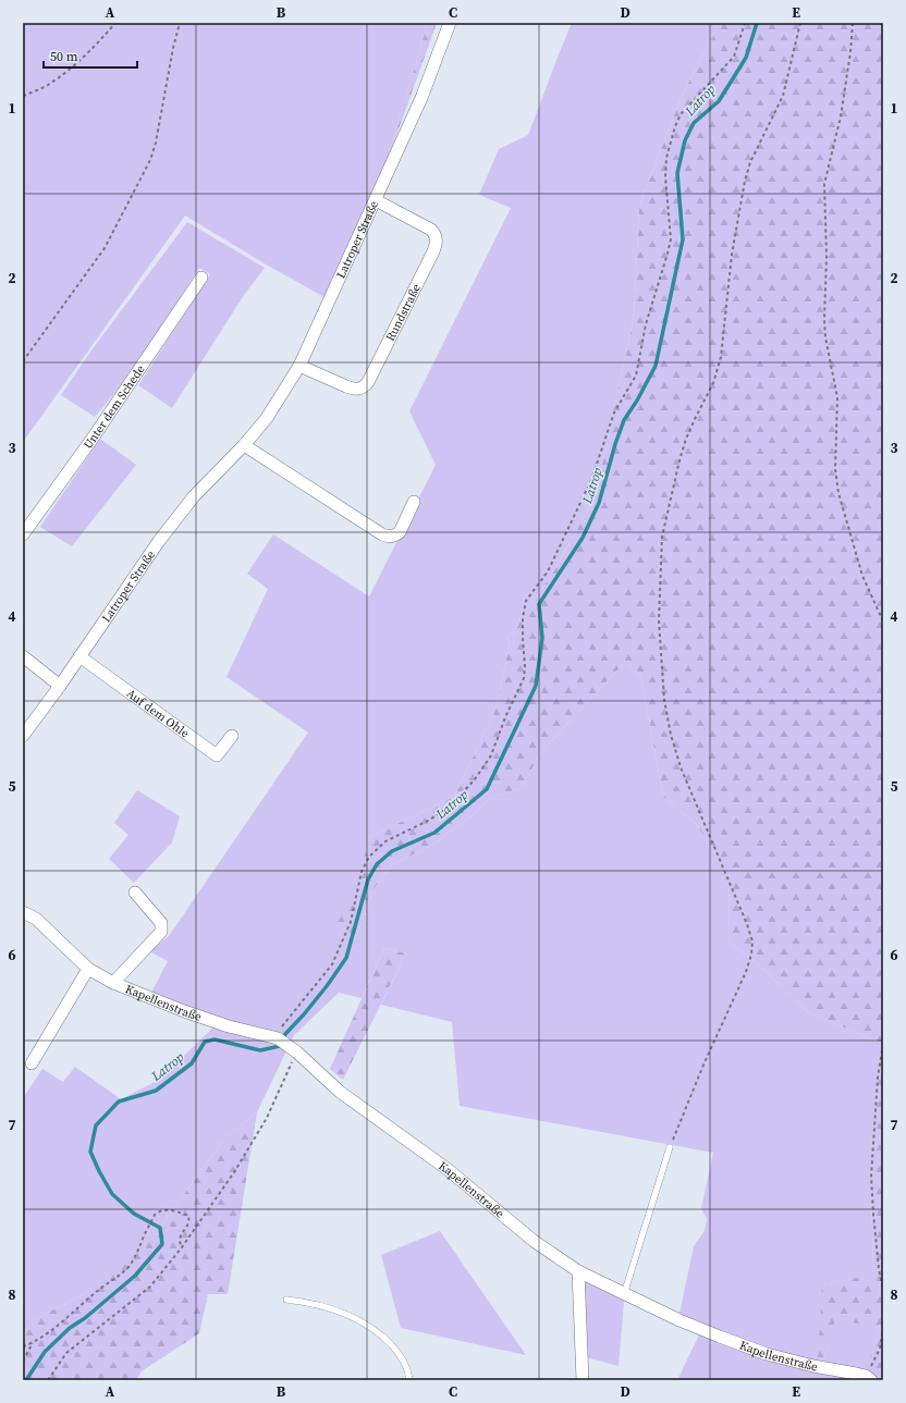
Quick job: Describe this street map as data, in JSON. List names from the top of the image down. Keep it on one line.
{"streets":{"street":["Latroper Straße","Rundstraße","Unter dem Schede","Auf dem Ohle","Kapellenstraße"]},"crossings":[["Latroper Straße","Rundstraße"],["Latroper Straße","Auf dem Ohle"]],"water":["Latrop"],"scale_bar":"50 m","grid":{"columns":["A","B","C","D","E"],"rows":["1","2","3","4","5","6","7","8"]}}
